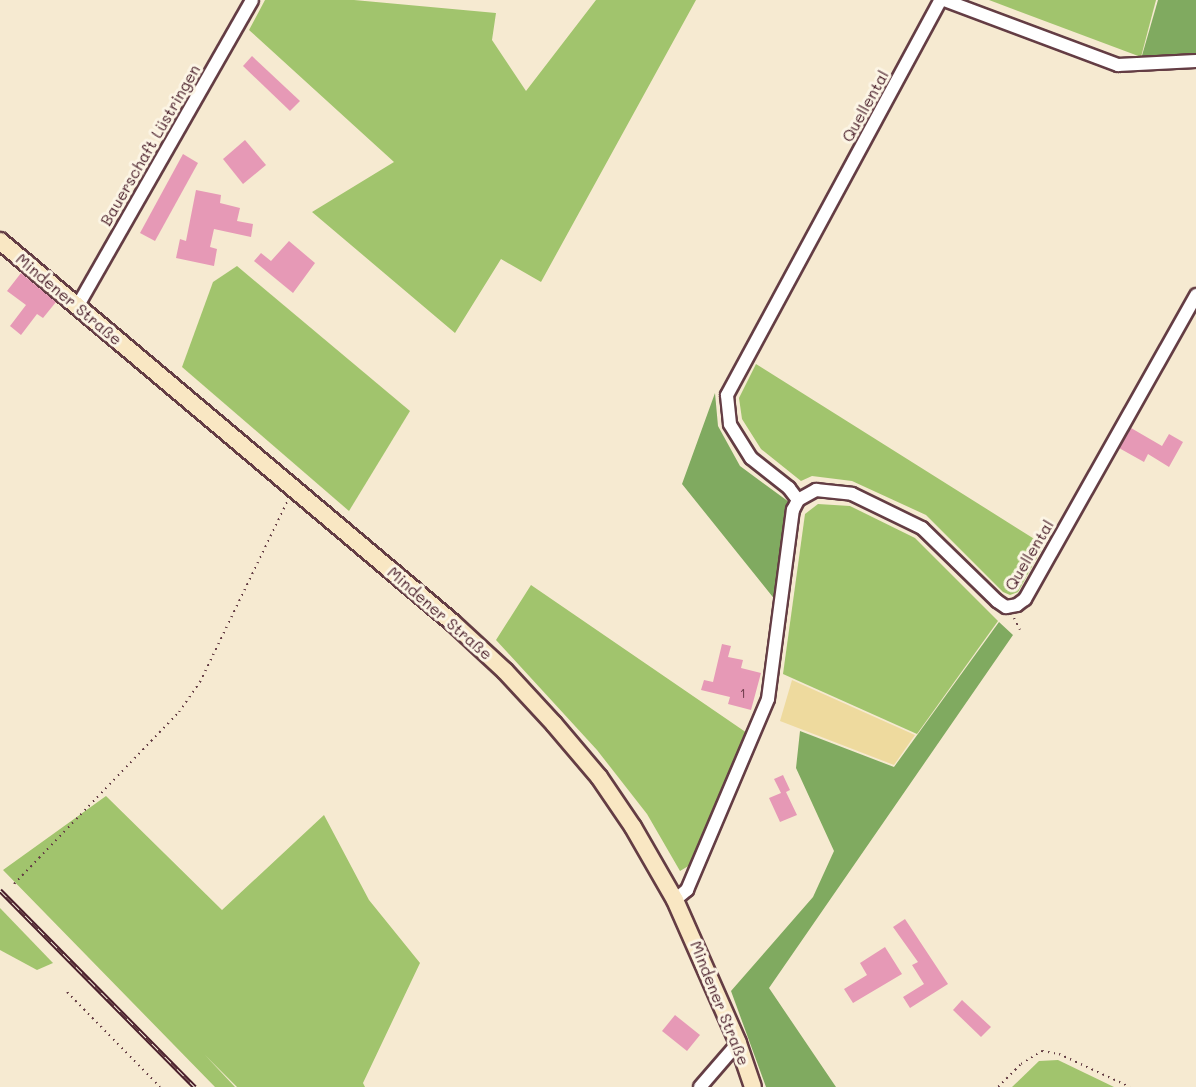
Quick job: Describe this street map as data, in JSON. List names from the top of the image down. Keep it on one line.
{"streets":{"main road":["Mindener Straße"],"street":["Quellental","Bauerschaft Lüstringen"]},"crossings":[["Bauerschaft Lüstringen","Mindener Straße"]],"house_numbers":["1"]}
